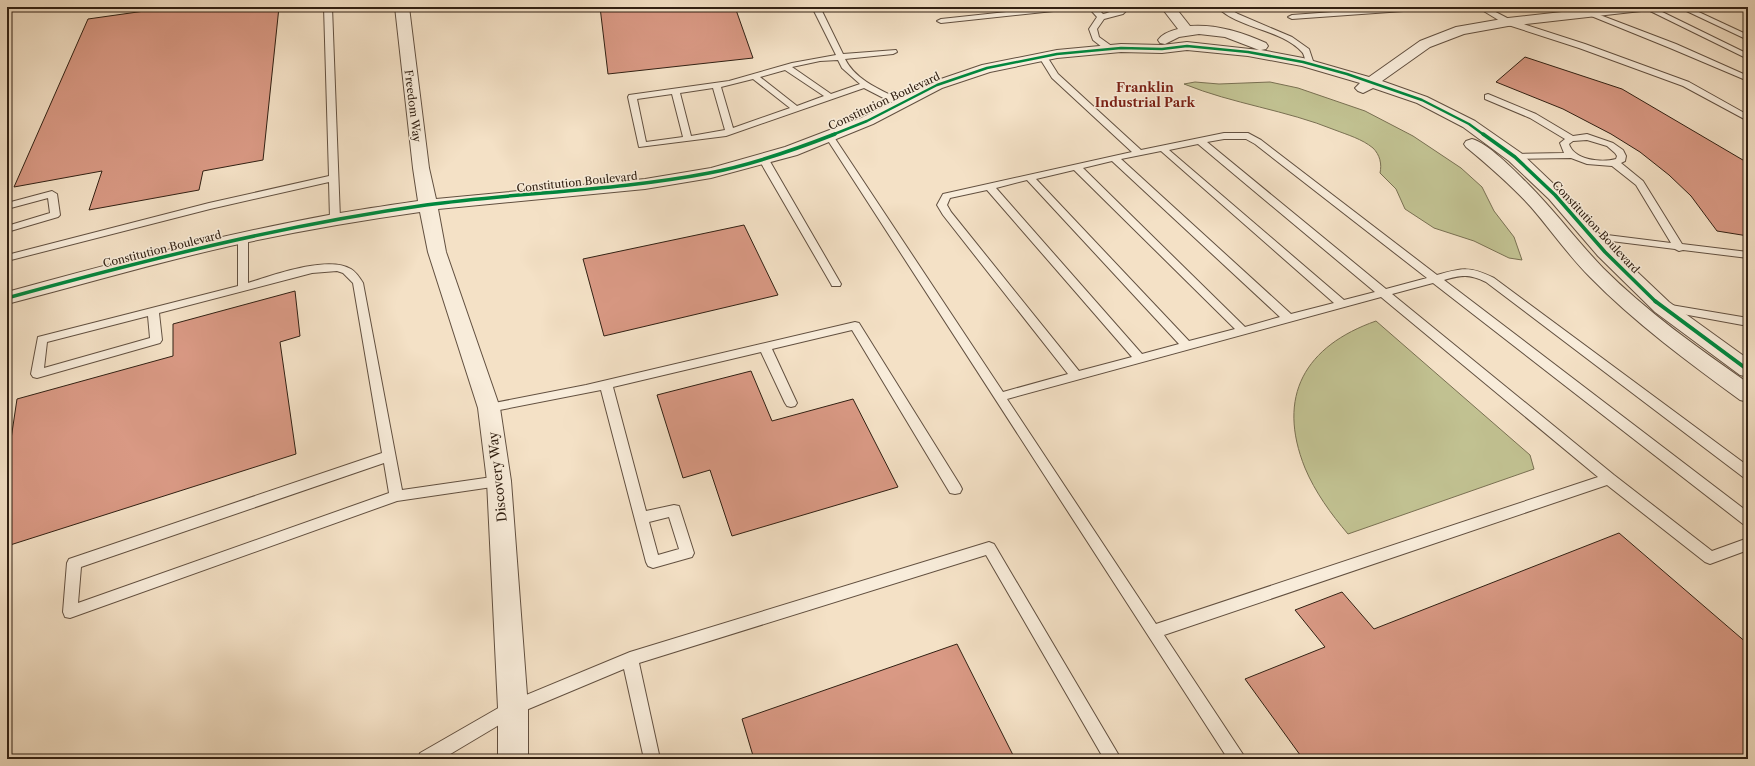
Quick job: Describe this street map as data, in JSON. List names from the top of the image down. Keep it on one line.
{"streets":{"street":["Constitution Boulevard","Freedom Way","Discovery Way"]},"crossings":[["Constitution Boulevard","Freedom Way"],["Constitution Boulevard","Discovery Way"],["Freedom Way","Discovery Way"]],"districts":["Franklin Industrial Park"]}
